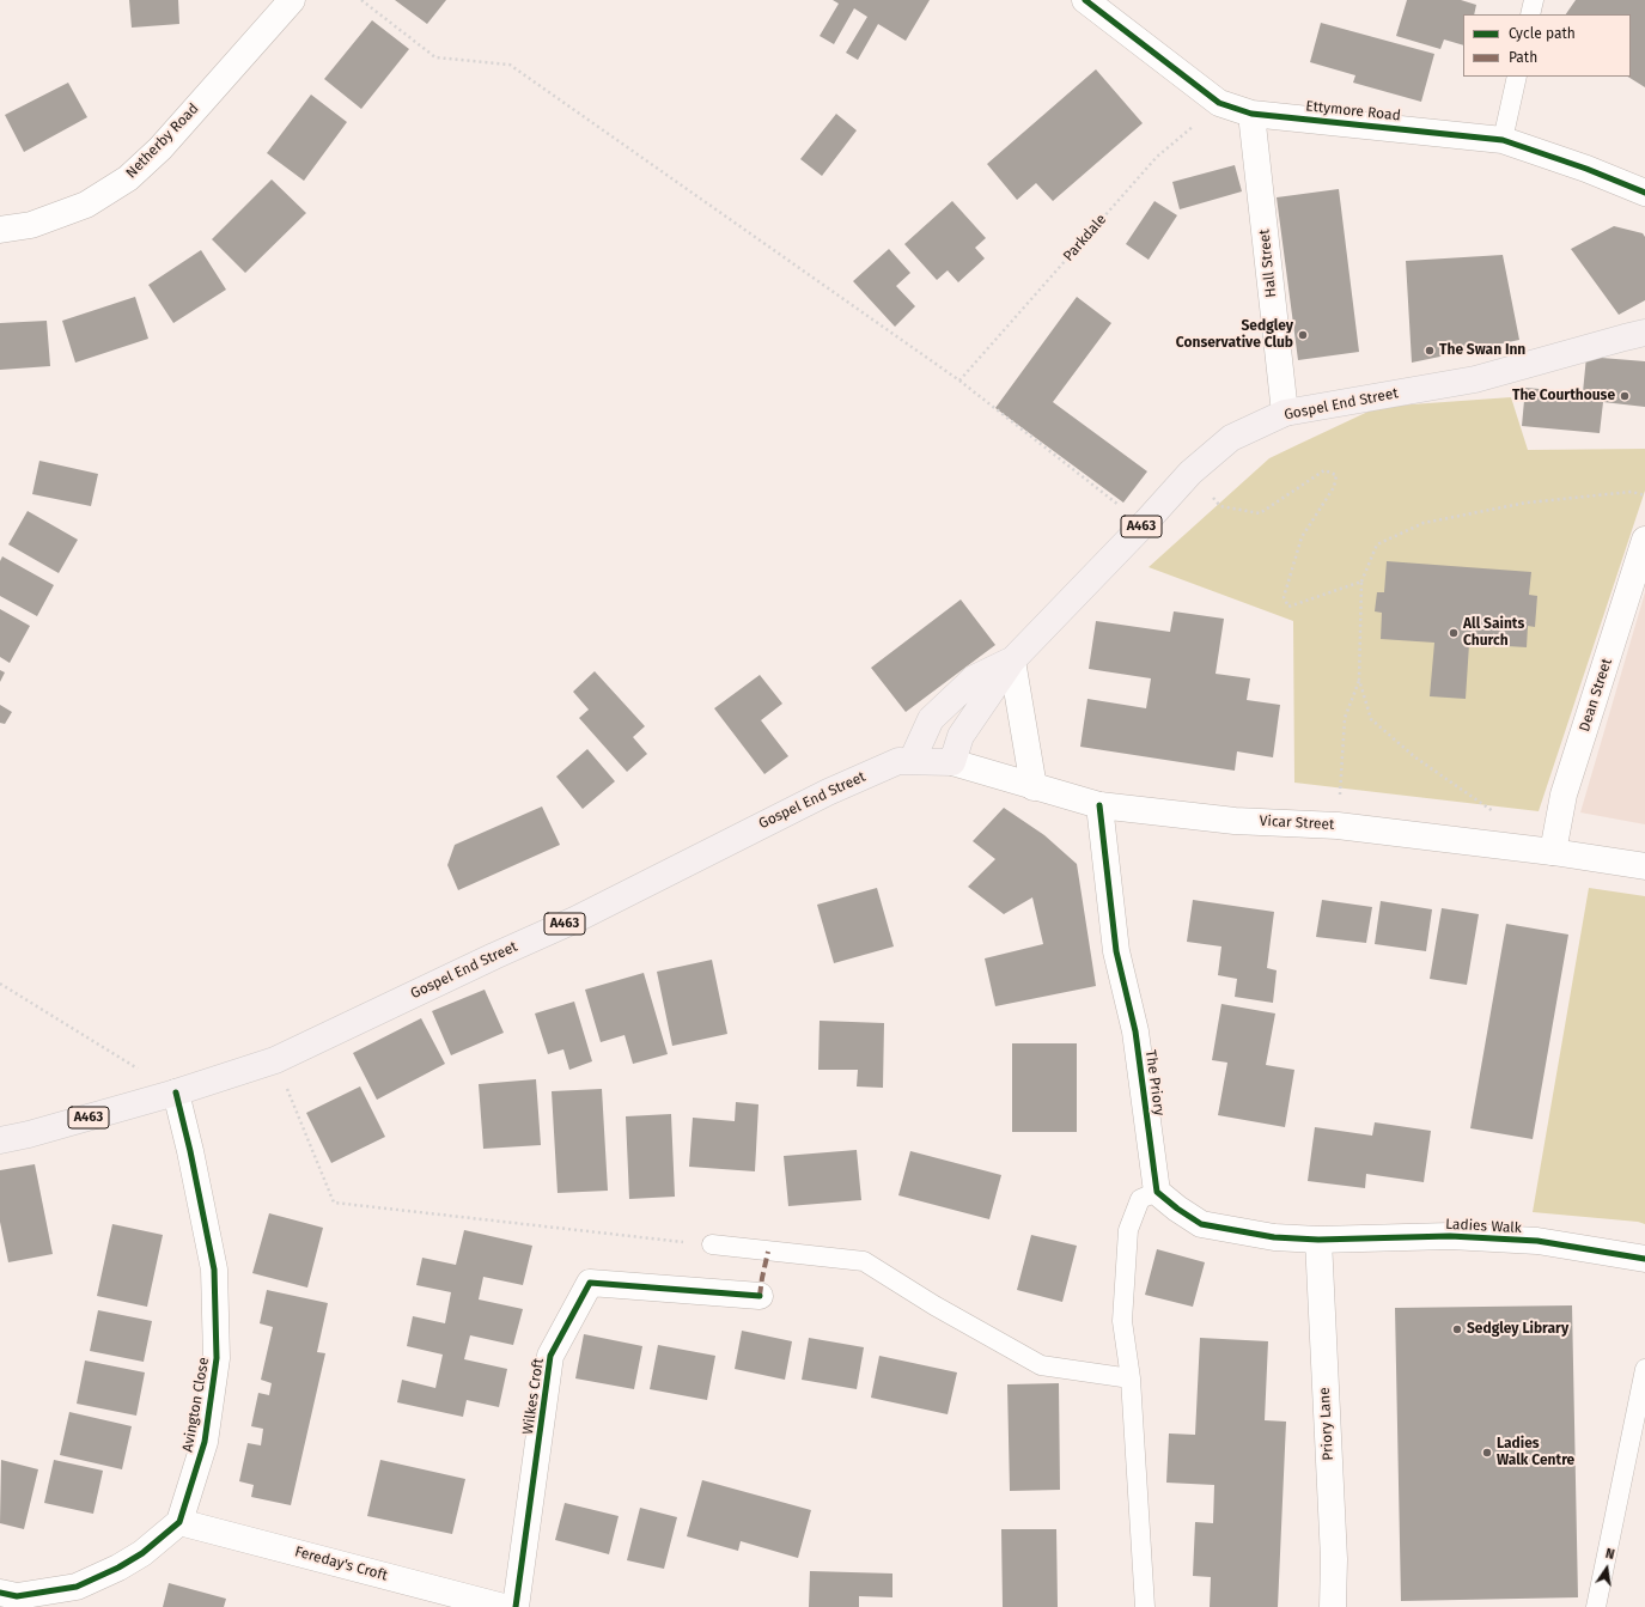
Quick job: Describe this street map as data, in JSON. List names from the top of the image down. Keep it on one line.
{"streets":{"main road":["Gospel End Street","A463"],"street":["Ettymore Road","Netherby Road","Hall Street","Dean Street","Vicar Street","The Priory","Ladies Walk","Wilkes Croft","Avington Close","Priory Lane","Fereday's Croft"],"path":["Parkdale"]},"crossings":[["Ettymore Road","Parkdale"],["Ettymore Road","Hall Street"],["Hall Street","Gospel End Street"],["Gospel End Street","Vicar Street"],["Gospel End Street","Avington Close"],["Dean Street","Vicar Street"],["Vicar Street","The Priory"],["Ladies Walk","Priory Lane"],["Avington Close","Fereday's Croft"]],"places":["Sedgley Conservative Club","The Swan Inn","The Courthouse","All Saints Church","Sedgley Library","Ladies Walk Centre"],"legend":["Cycle path","Path"],"north":"top"}
